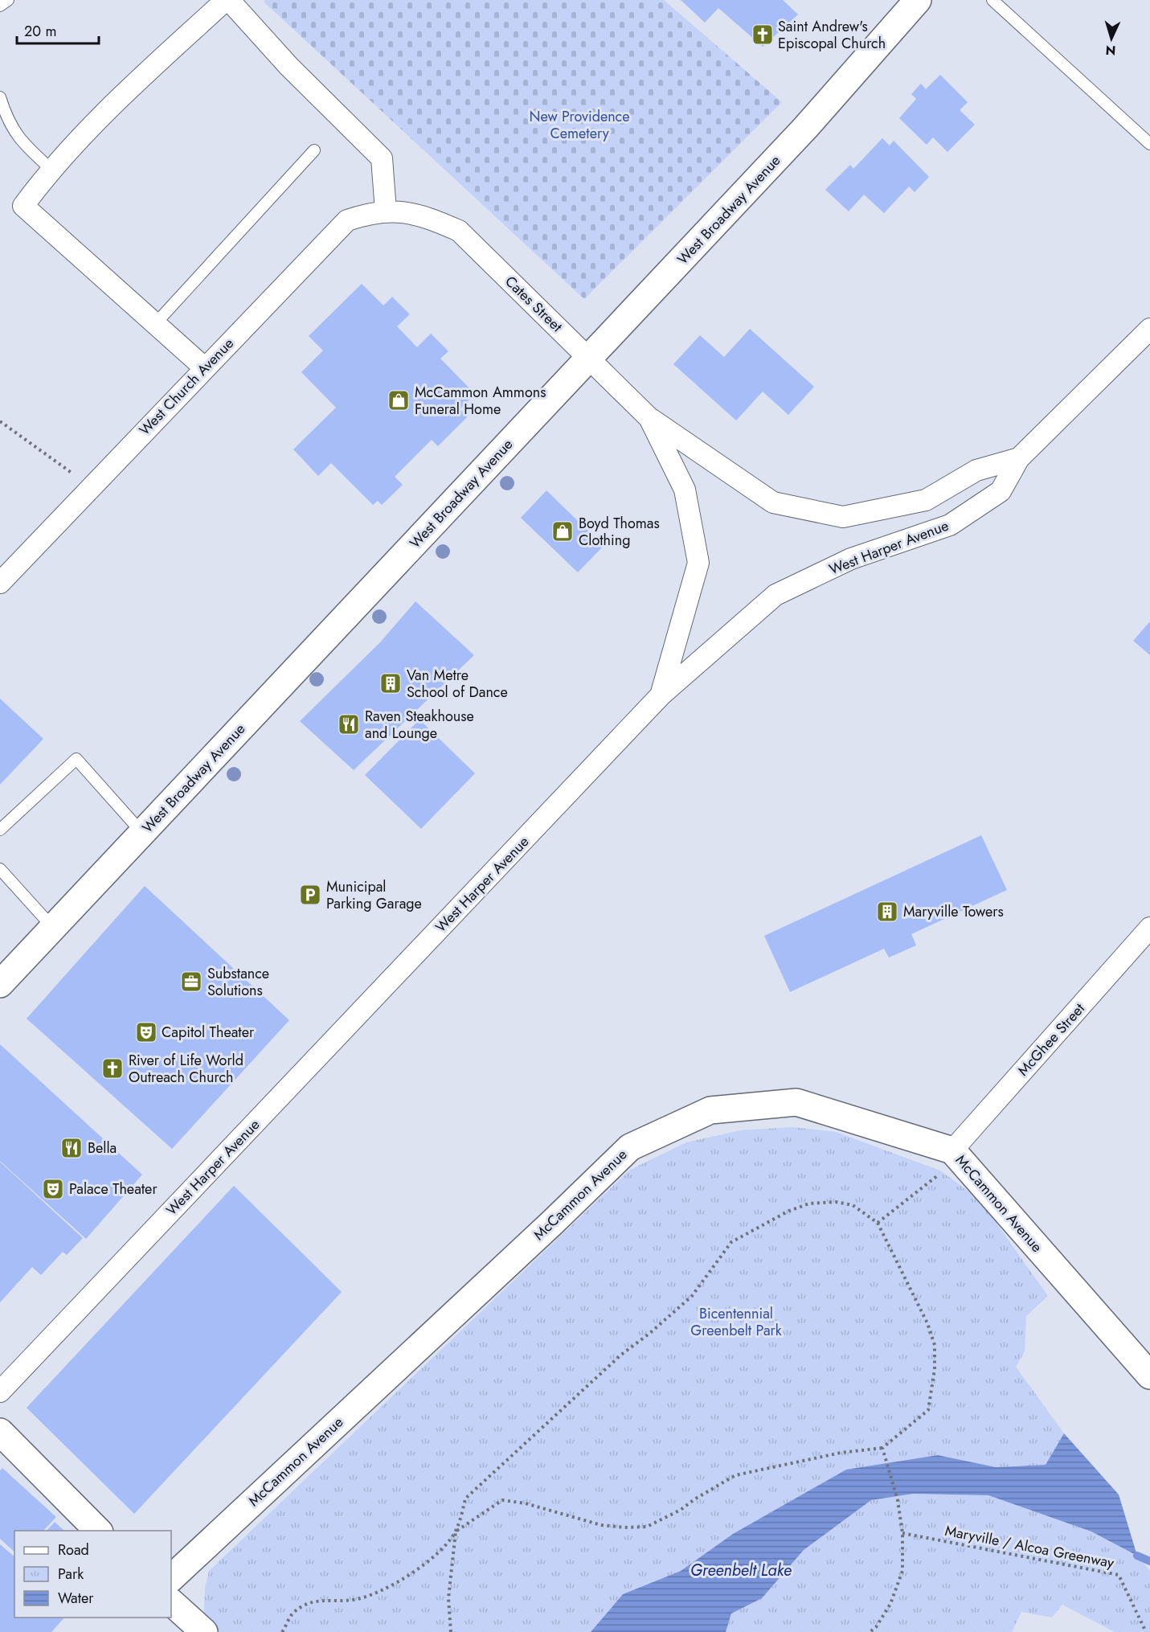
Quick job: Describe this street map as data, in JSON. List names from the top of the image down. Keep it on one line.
{"streets":{"main road":["West Broadway Avenue","McCammon Avenue"],"street":["Cates Street","West Church Avenue","West Harper Avenue","McGhee Street"],"path":["Maryville / Alcoa Greenway"]},"crossings":[["West Broadway Avenue","Cates Street"],["Cates Street","West Church Avenue"],["Cates Street","West Harper Avenue"],["McGhee Street","McCammon Avenue"]],"water":["Greenbelt Lake"],"parks":["New Providence Cemetery","Bicentennial Greenbelt Park"],"places":{"church":["Saint Andrew's Episcopal Church","River of Life World Outreach Church"],"shop":["McCammon Ammons Funeral Home","Boyd Thomas Clothing"],"building":["Van Metre School of Dance","Maryville Towers"],"restaurant":["Raven Steakhouse and Lounge","Bella"],"parking":["Municipal Parking Garage"],"office":["Substance Solutions"],"theatre":["Capitol Theater","Palace Theater"]},"legend":["Road","Park","Water"],"scale_bar":"20 m","north":"bottom"}
